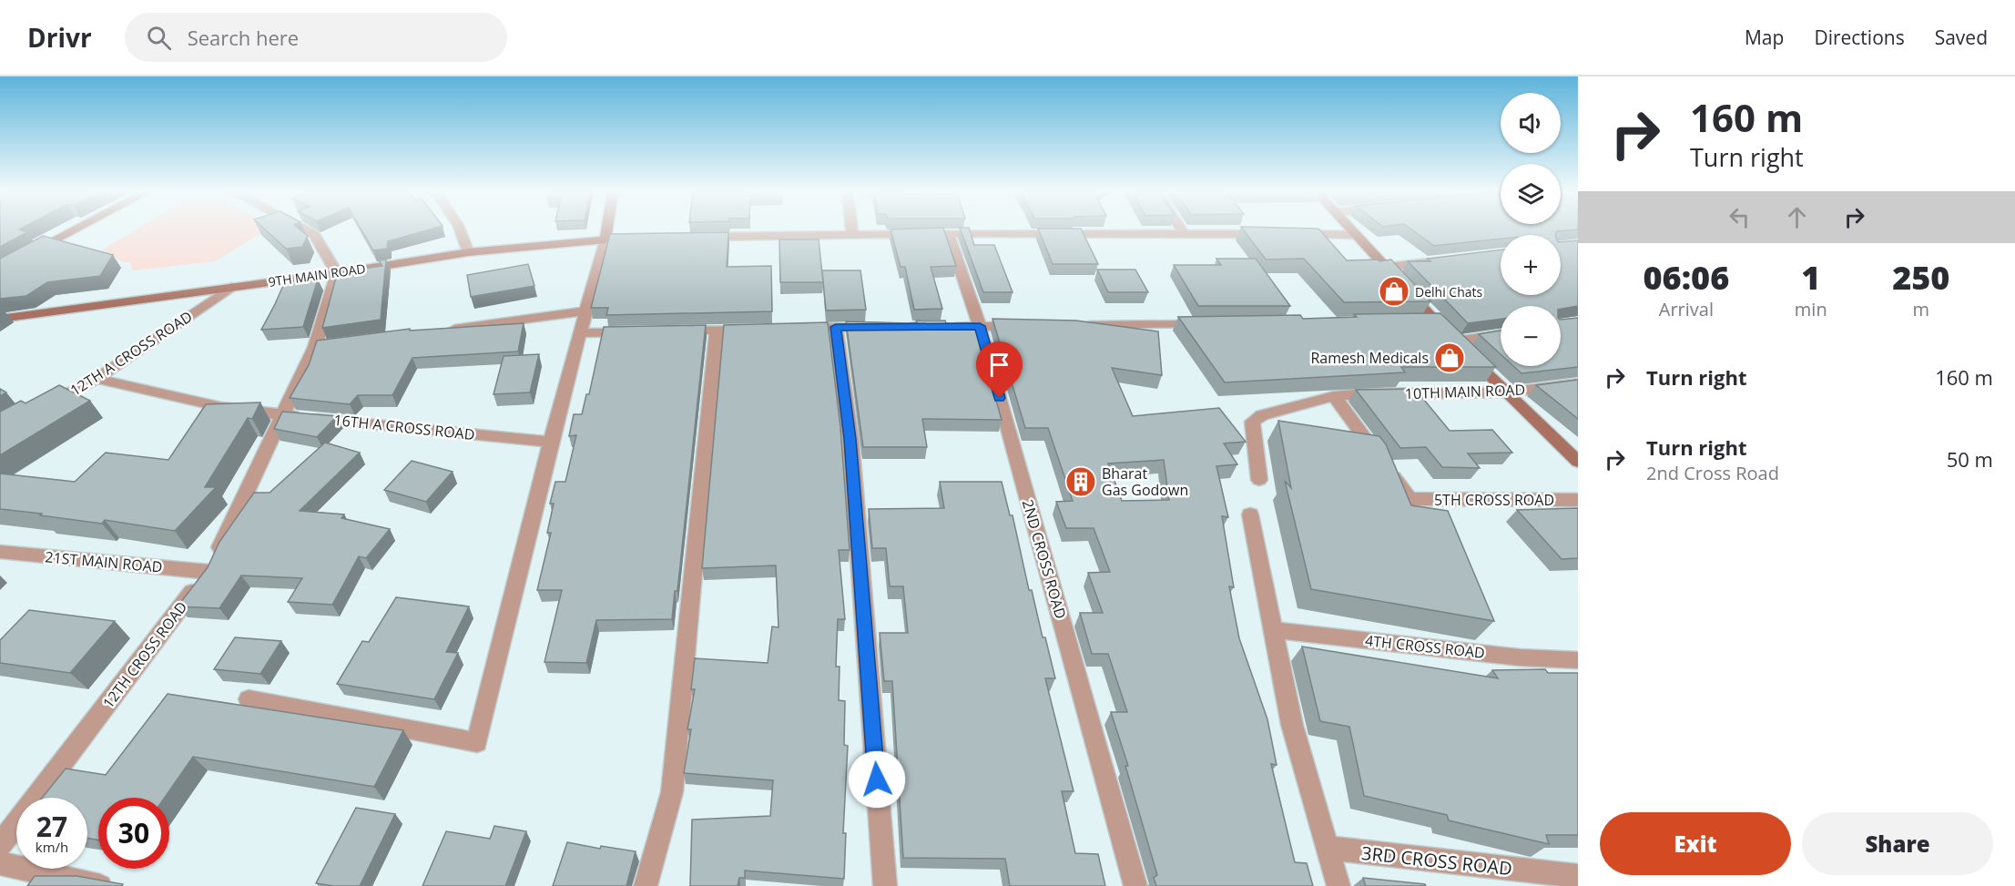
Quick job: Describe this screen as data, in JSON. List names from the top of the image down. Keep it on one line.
{"streets":{"street":["9TH MAIN ROAD","12TH A CROSS ROAD","10TH MAIN ROAD","16TH A CROSS ROAD","5TH CROSS ROAD","2ND CROSS ROAD","21ST MAIN ROAD","4TH CROSS ROAD","12TH CROSS ROAD","3RD CROSS ROAD"]},"crossings":[["9TH MAIN ROAD","12TH A CROSS ROAD"],["9TH MAIN ROAD","12TH CROSS ROAD"],["12TH A CROSS ROAD","16TH A CROSS ROAD"],["10TH MAIN ROAD","5TH CROSS ROAD"],["16TH A CROSS ROAD","12TH CROSS ROAD"],["21ST MAIN ROAD","12TH CROSS ROAD"]],"places":{"shop":["Delhi Chats","Ramesh Medicals"],"building":["Bharat Gas Godown"]},"page":{"header":"Drivr","search":"Search here","nav":["Map","Directions","Saved"],"turn":["160 m","Turn right"],"map_buttons":["+","−"],"eta":["06:06","Arrival","1","min","250","m"],"list":[{"name":"Turn right","value":"160 m"},{"name":"Turn right","note":"2nd Cross Road","value":"50 m"}],"speed":"27 km/h","limit":"30","buttons":["Exit","Share"]}}
